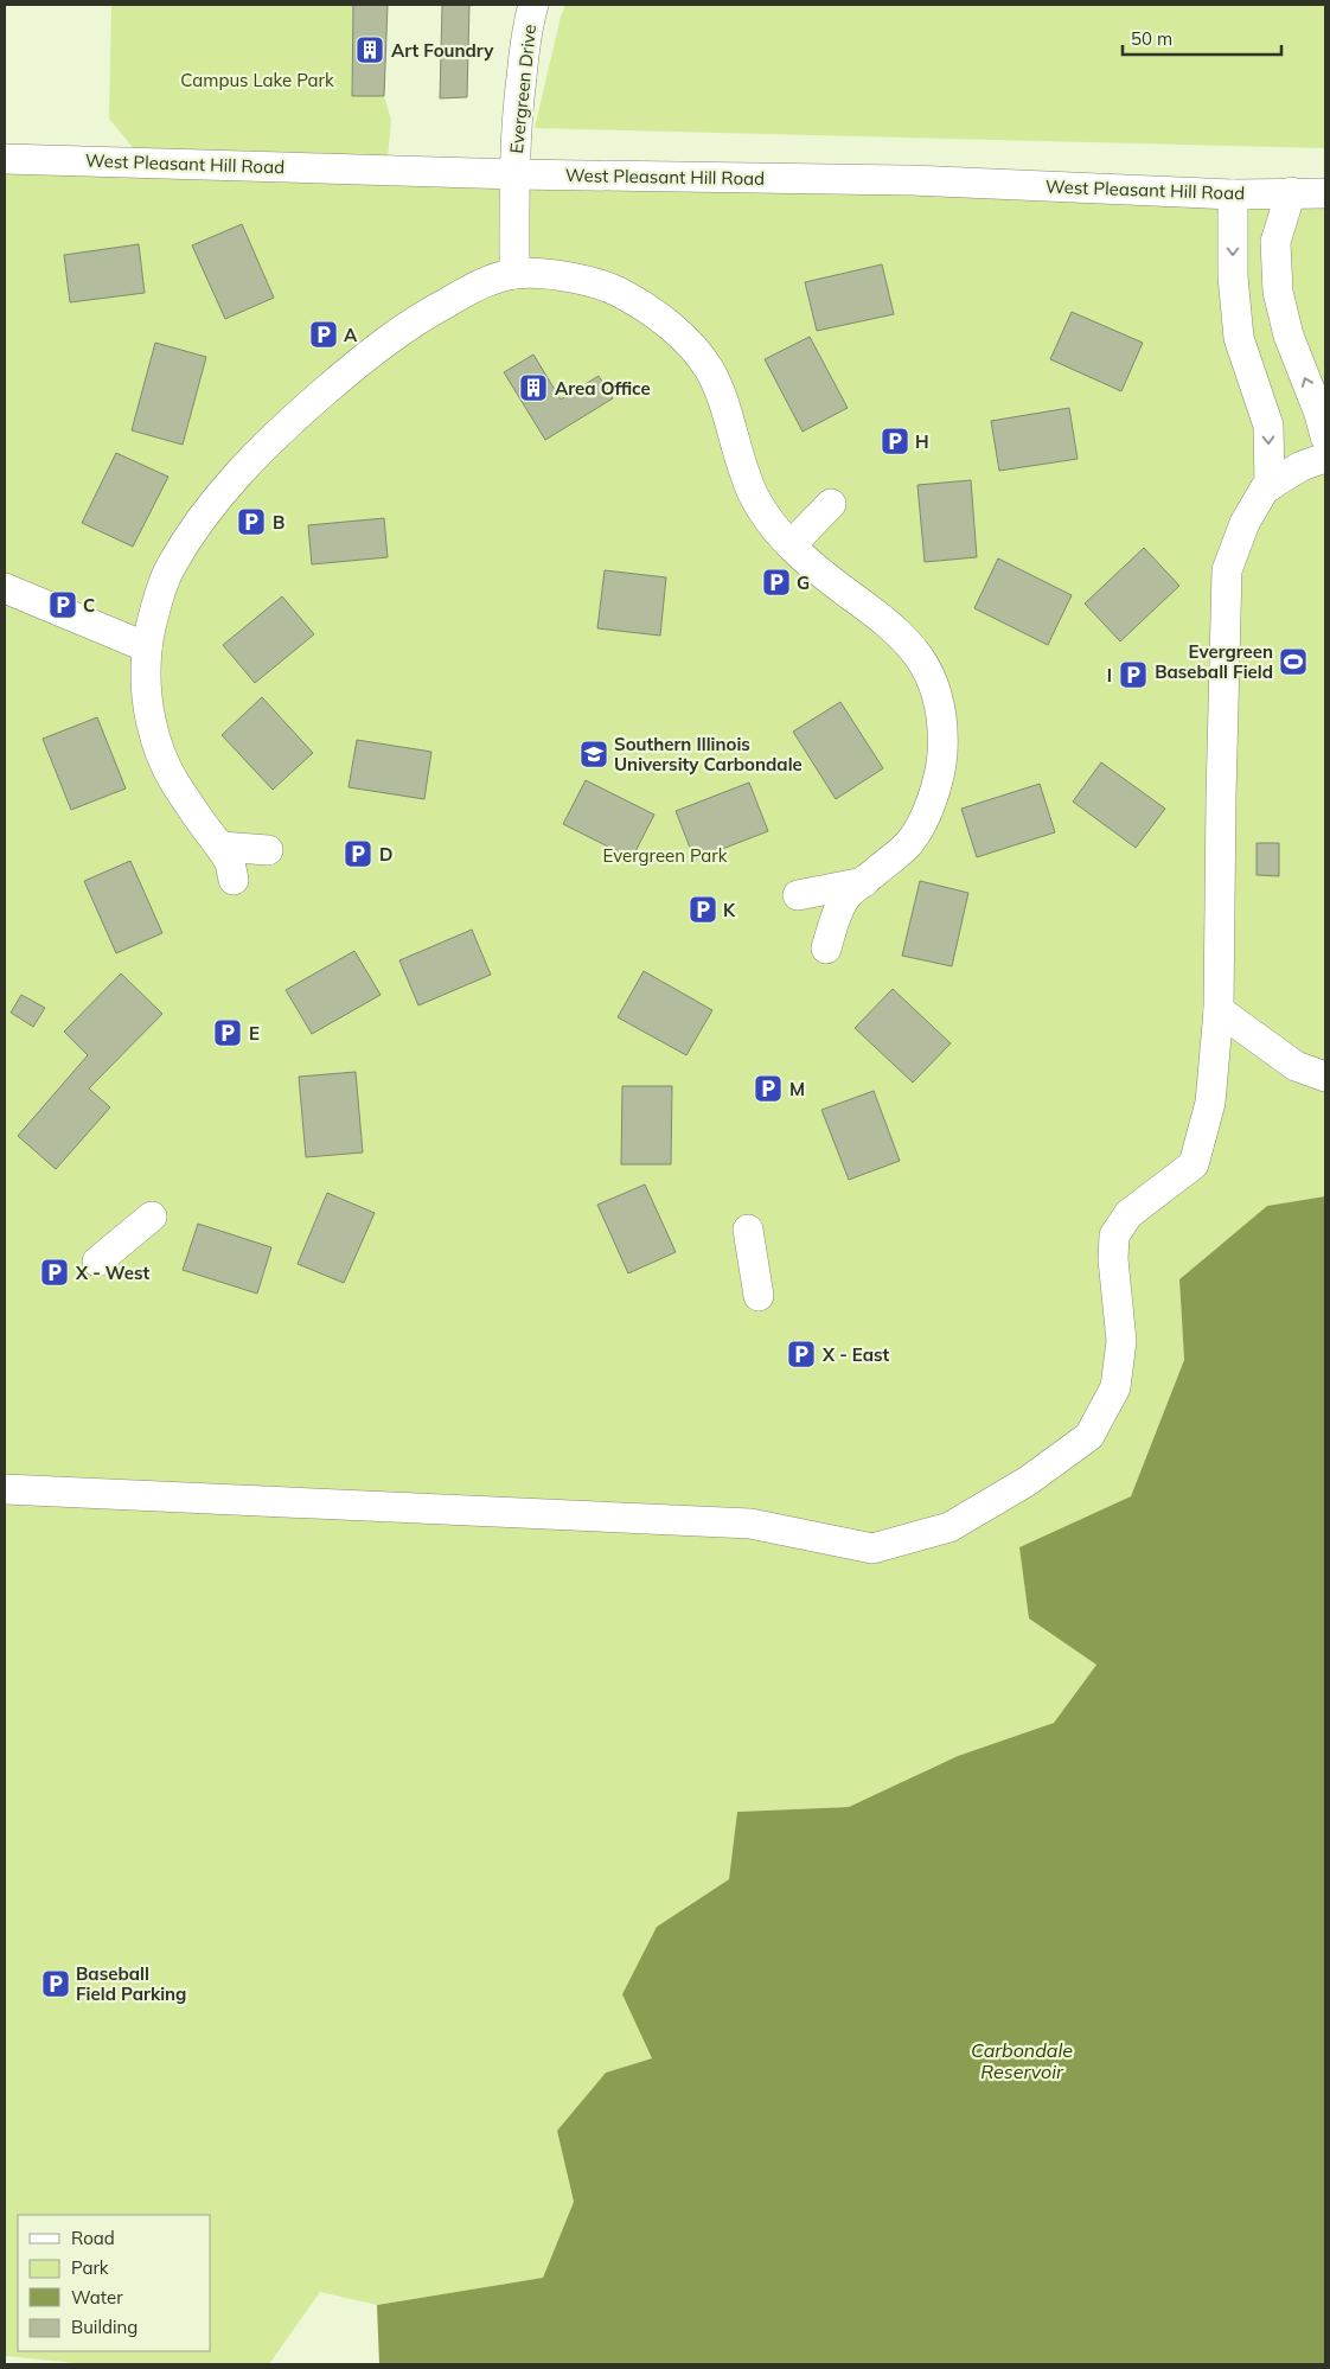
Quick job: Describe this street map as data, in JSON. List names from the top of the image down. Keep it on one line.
{"streets":{"street":["Evergreen Drive","West Pleasant Hill Road"]},"crossings":[["Evergreen Drive","West Pleasant Hill Road"]],"water":["Carbondale Reservoir"],"parks":["Campus Lake Park","Evergreen Park"],"places":{"building":["Art Foundry","Area Office"],"parking":["A","H","B","G","C","I","D","K","E","M","X - West","X - East","Baseball Field Parking"],"sports":["Evergreen Baseball Field"],"school or university":["Southern Illinois University Carbondale"]},"legend":["Road","Park","Water","Building"],"scale_bar":"50 m"}
